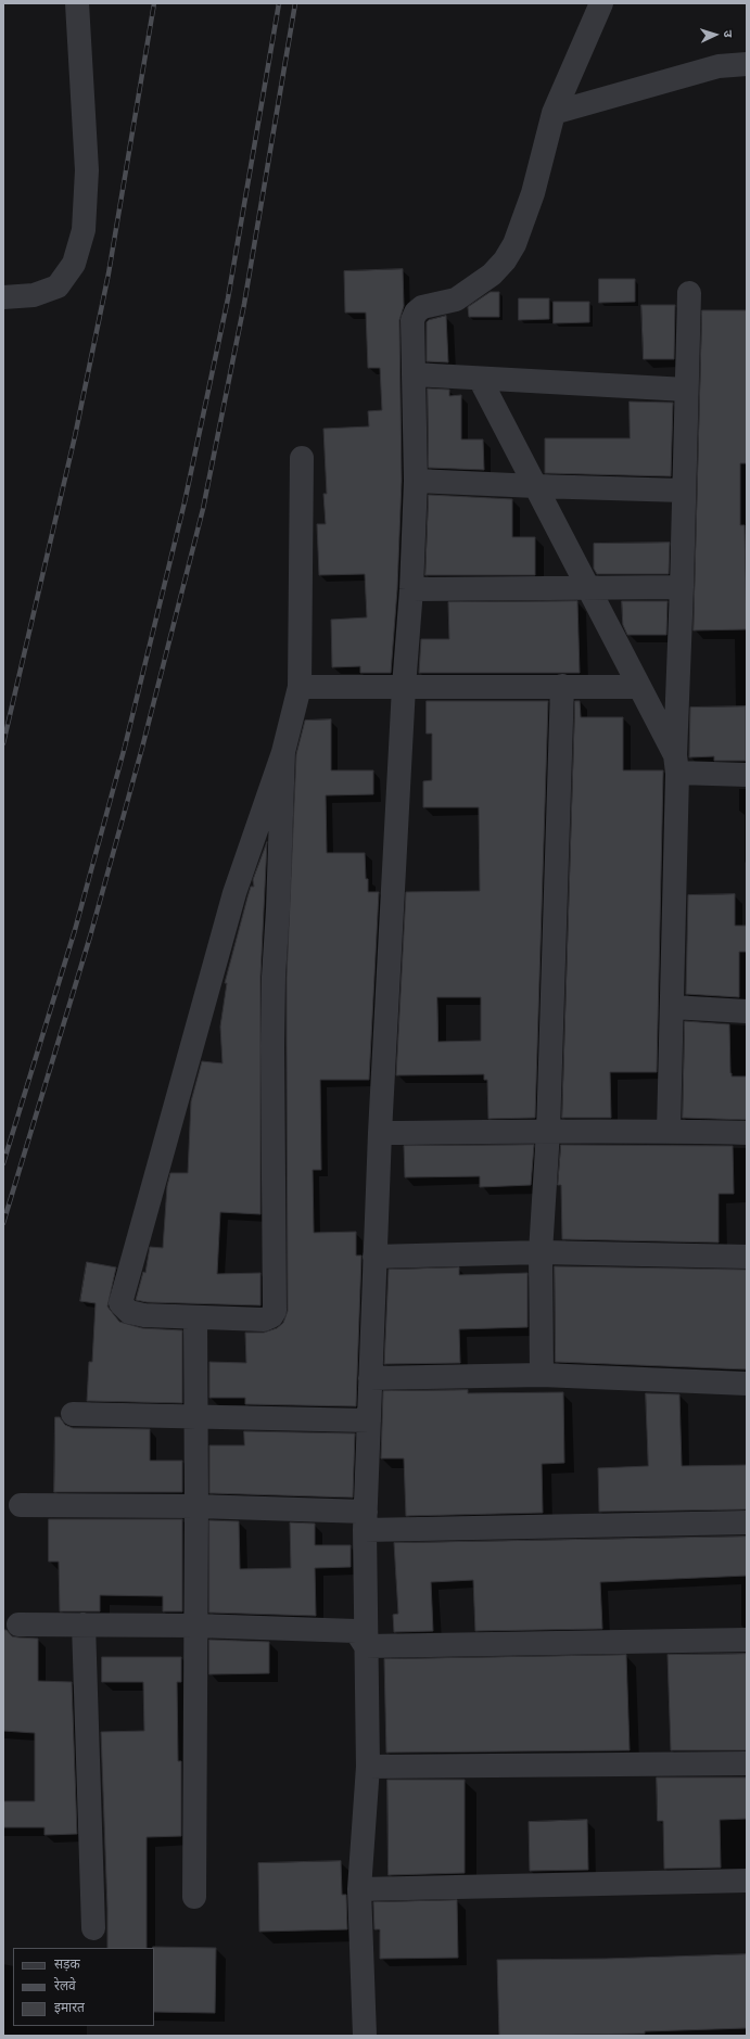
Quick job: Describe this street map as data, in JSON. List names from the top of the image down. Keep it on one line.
{"legend":["सड़क","रेलवे","इमारत"],"north":"right"}
